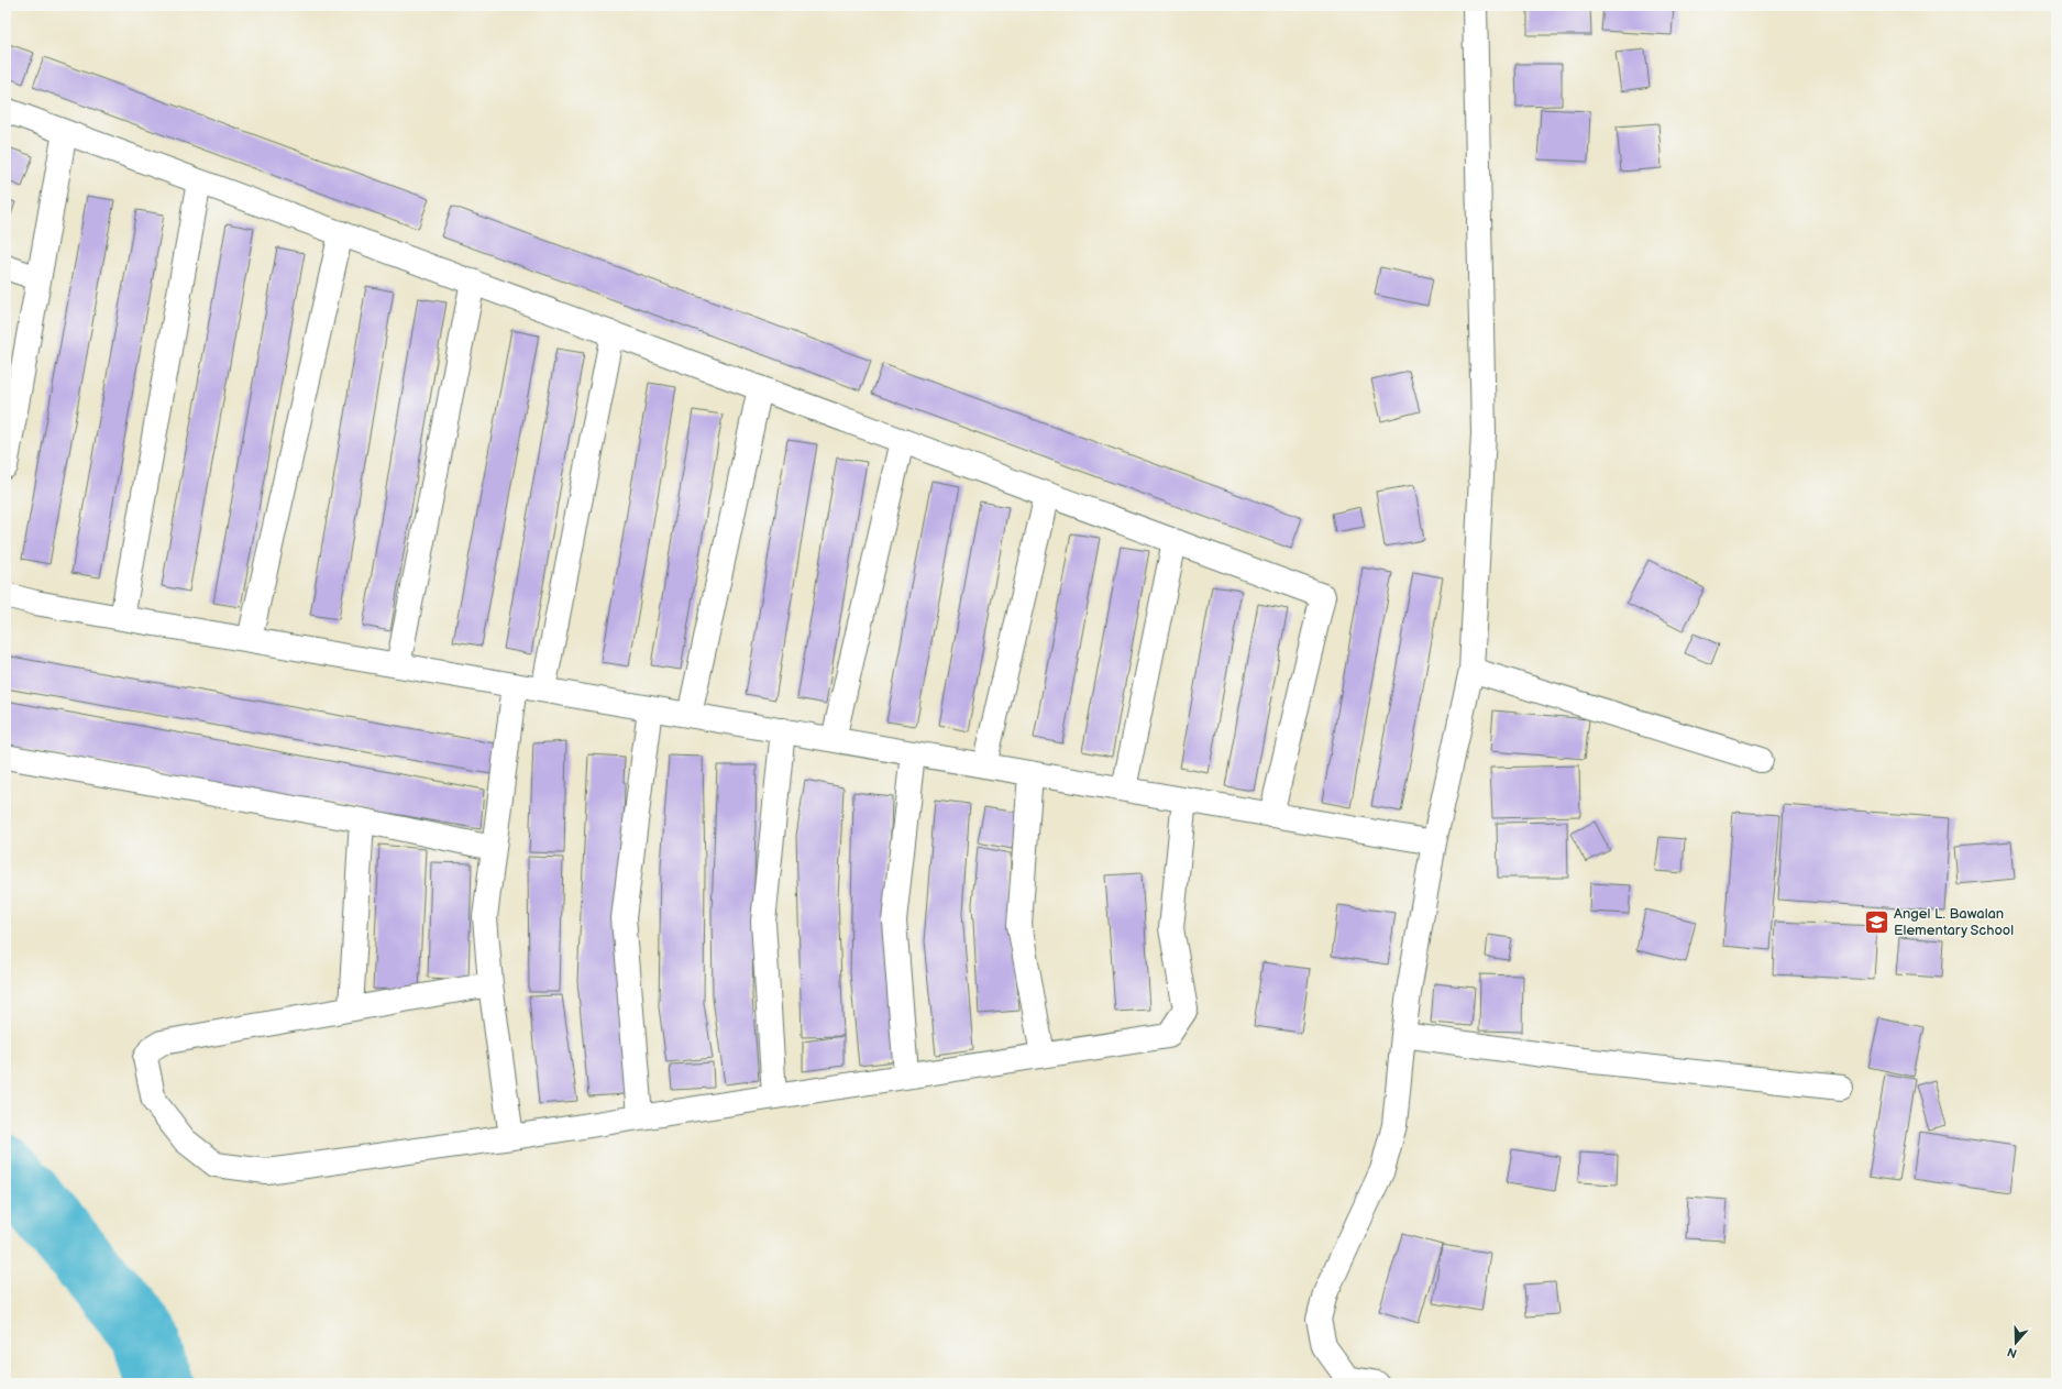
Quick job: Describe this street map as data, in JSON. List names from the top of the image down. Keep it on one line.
{"places":{"school or university":["Angel L. Bawalan Elementary School"]},"north":"bottom"}
